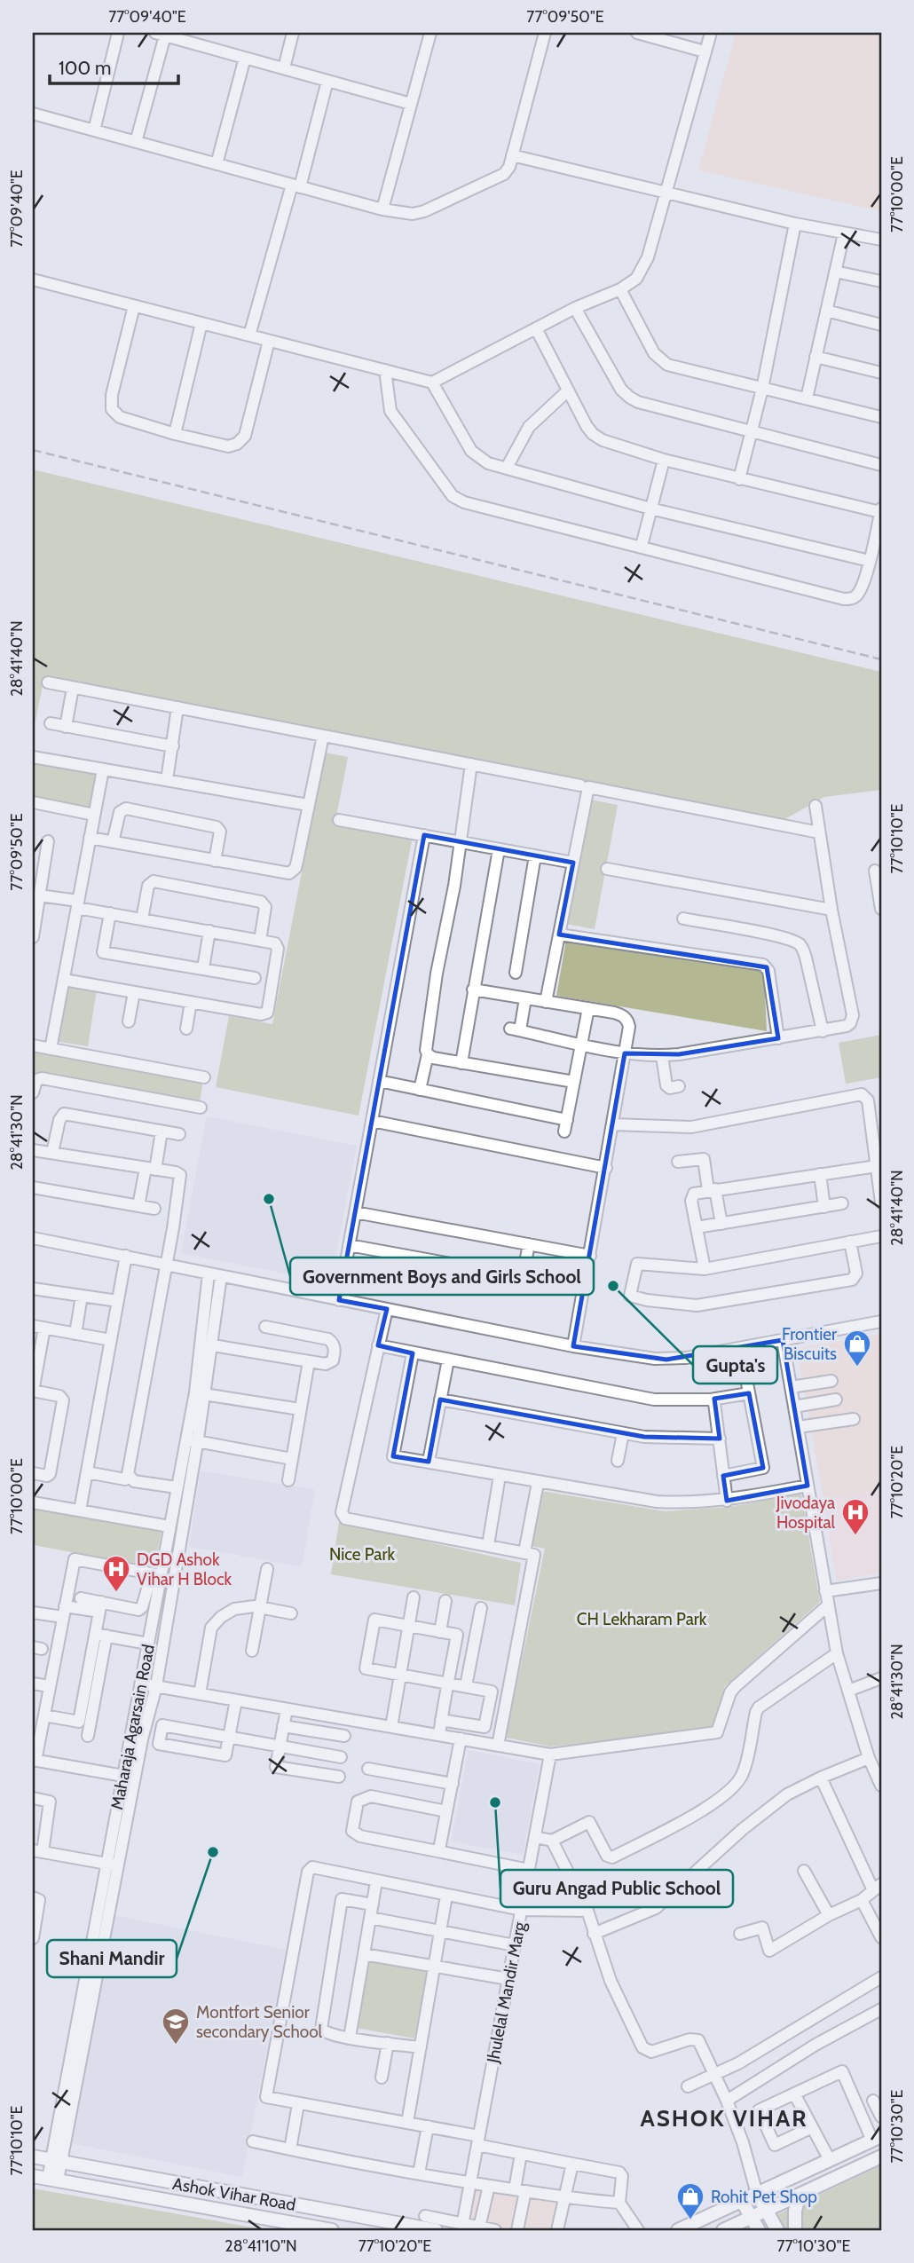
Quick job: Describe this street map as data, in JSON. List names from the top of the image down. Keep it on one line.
{"streets":{"main road":["Ashok Vihar Road"],"street":["Maharaja Agarsain Road","Jhulelal Mandir Marg"]},"crossings":[["Maharaja Agarsain Road","Ashok Vihar Road"]],"districts":["ASHOK VIHAR"],"parks":["Nice Park","CH Lekharam Park"],"places":{"other":["Government Boys and Girls School","Gupta's","Guru Angad Public School","Shani Mandir"],"shop":["Frontier Biscuits","Rohit Pet Shop"],"hospital":["Jivodaya Hospital","DGD Ashok Vihar H Block"],"school or university":["Montfort Senior secondary School"]},"scale_bar":"100 m","coordinates":["77°09'40\"E","77°09'50\"E","77°10'00\"E","28°41'40\"N","77°10'10\"E","28°41'30\"N","77°10'20\"E","77°10'30\"E","28°41'10\"N"]}
